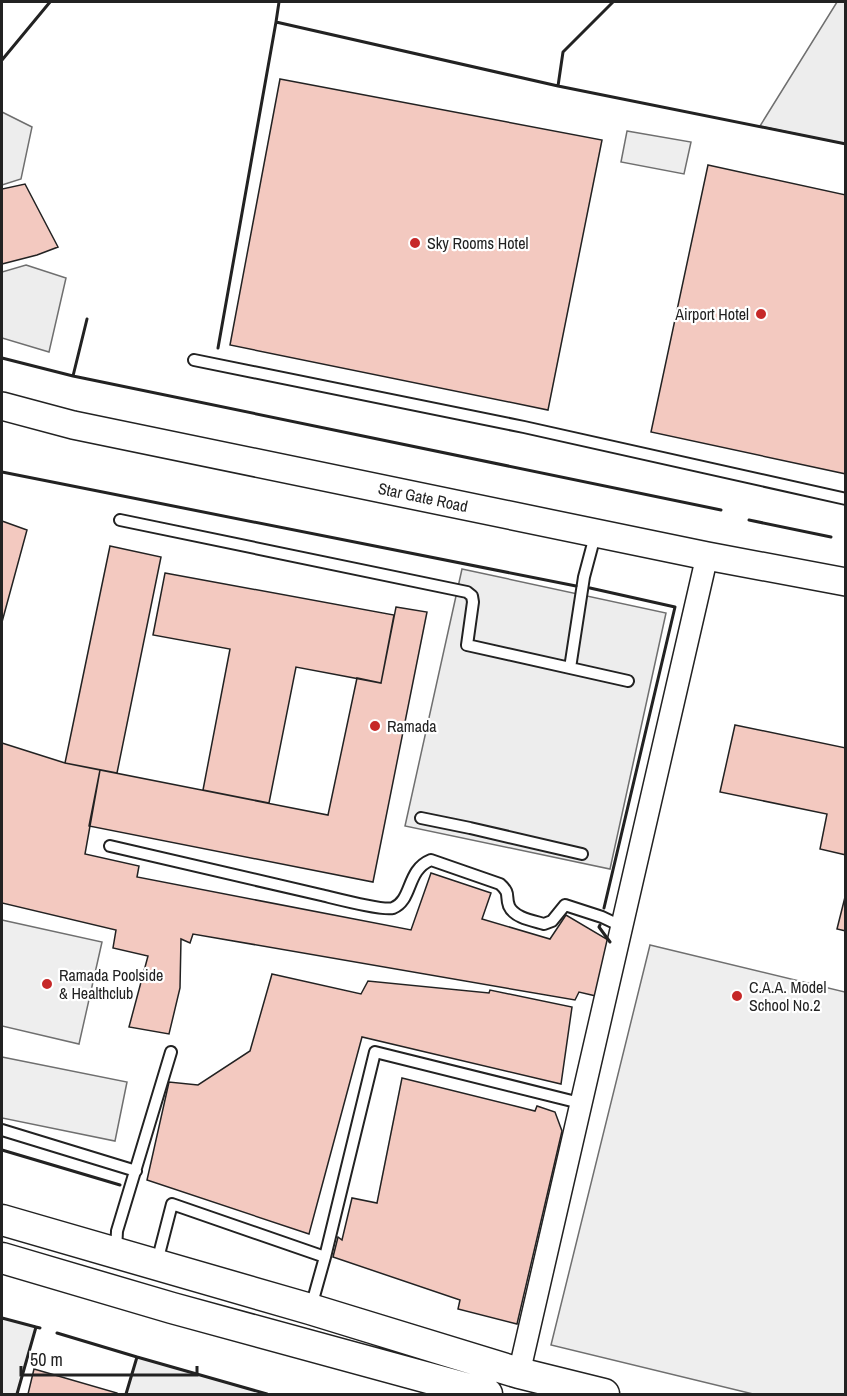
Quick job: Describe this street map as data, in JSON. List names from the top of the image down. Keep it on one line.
{"streets":{"street":["Star Gate Road"]},"places":["Sky Rooms Hotel","Airport Hotel","Ramada","Ramada Poolside & Healthclub","C.A.A. Model School No.2"],"scale_bar":"50 m"}
